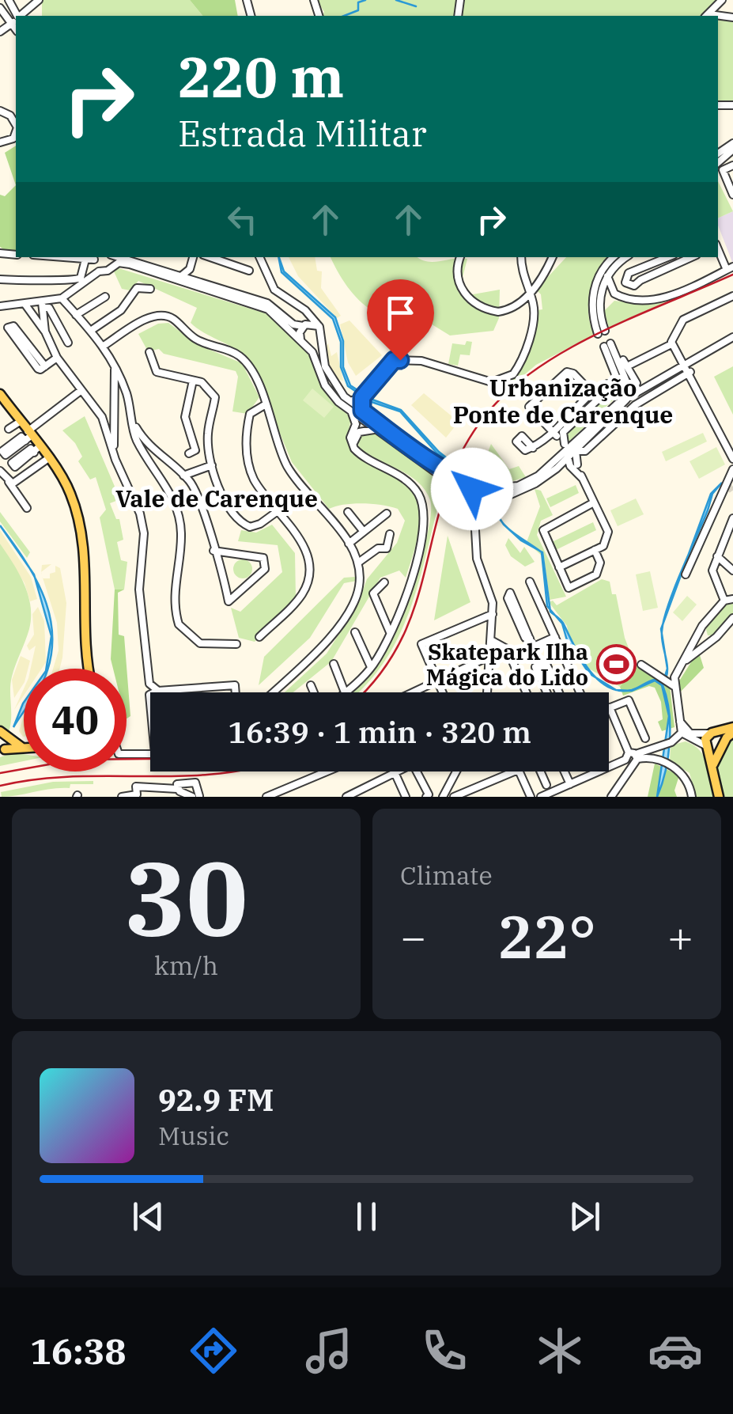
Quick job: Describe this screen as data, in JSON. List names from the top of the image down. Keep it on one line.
{"districts":["Urbanização Ponte de Carenque","Vale de Carenque"],"places":{"sports":["Skatepark Ilha Mágica do Lido"]},"page":{"turn":["220 m","Estrada Militar"],"limit":"40","trip":"16:39 · 1 min · 320 m","tile":[["30","km/h"],"Climate"],"heat":["−","22°","+"],"song":["92.9 FM","Music"],"tabs":"16:38"}}
